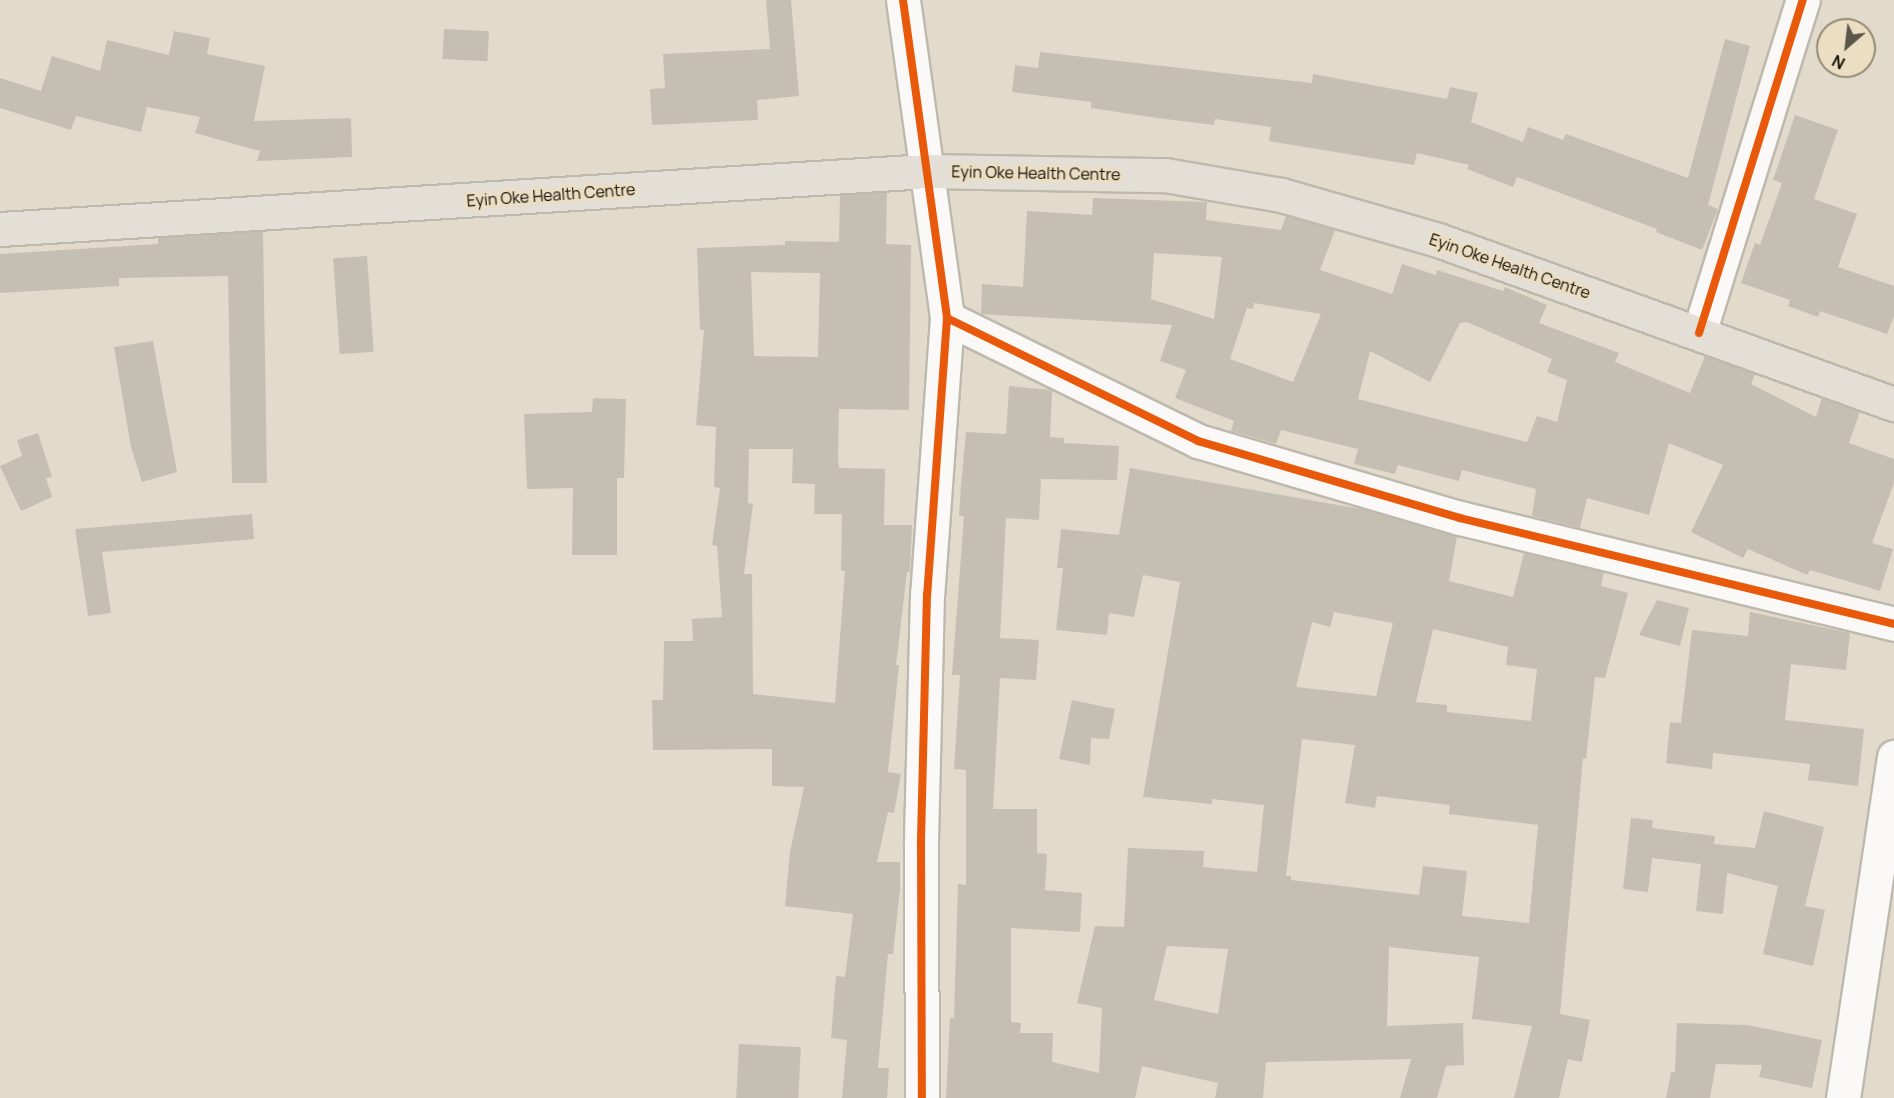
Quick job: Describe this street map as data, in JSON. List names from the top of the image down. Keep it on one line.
{"streets":{"main road":["Eyin Oke Health Centre"]},"north":"bottom left"}
